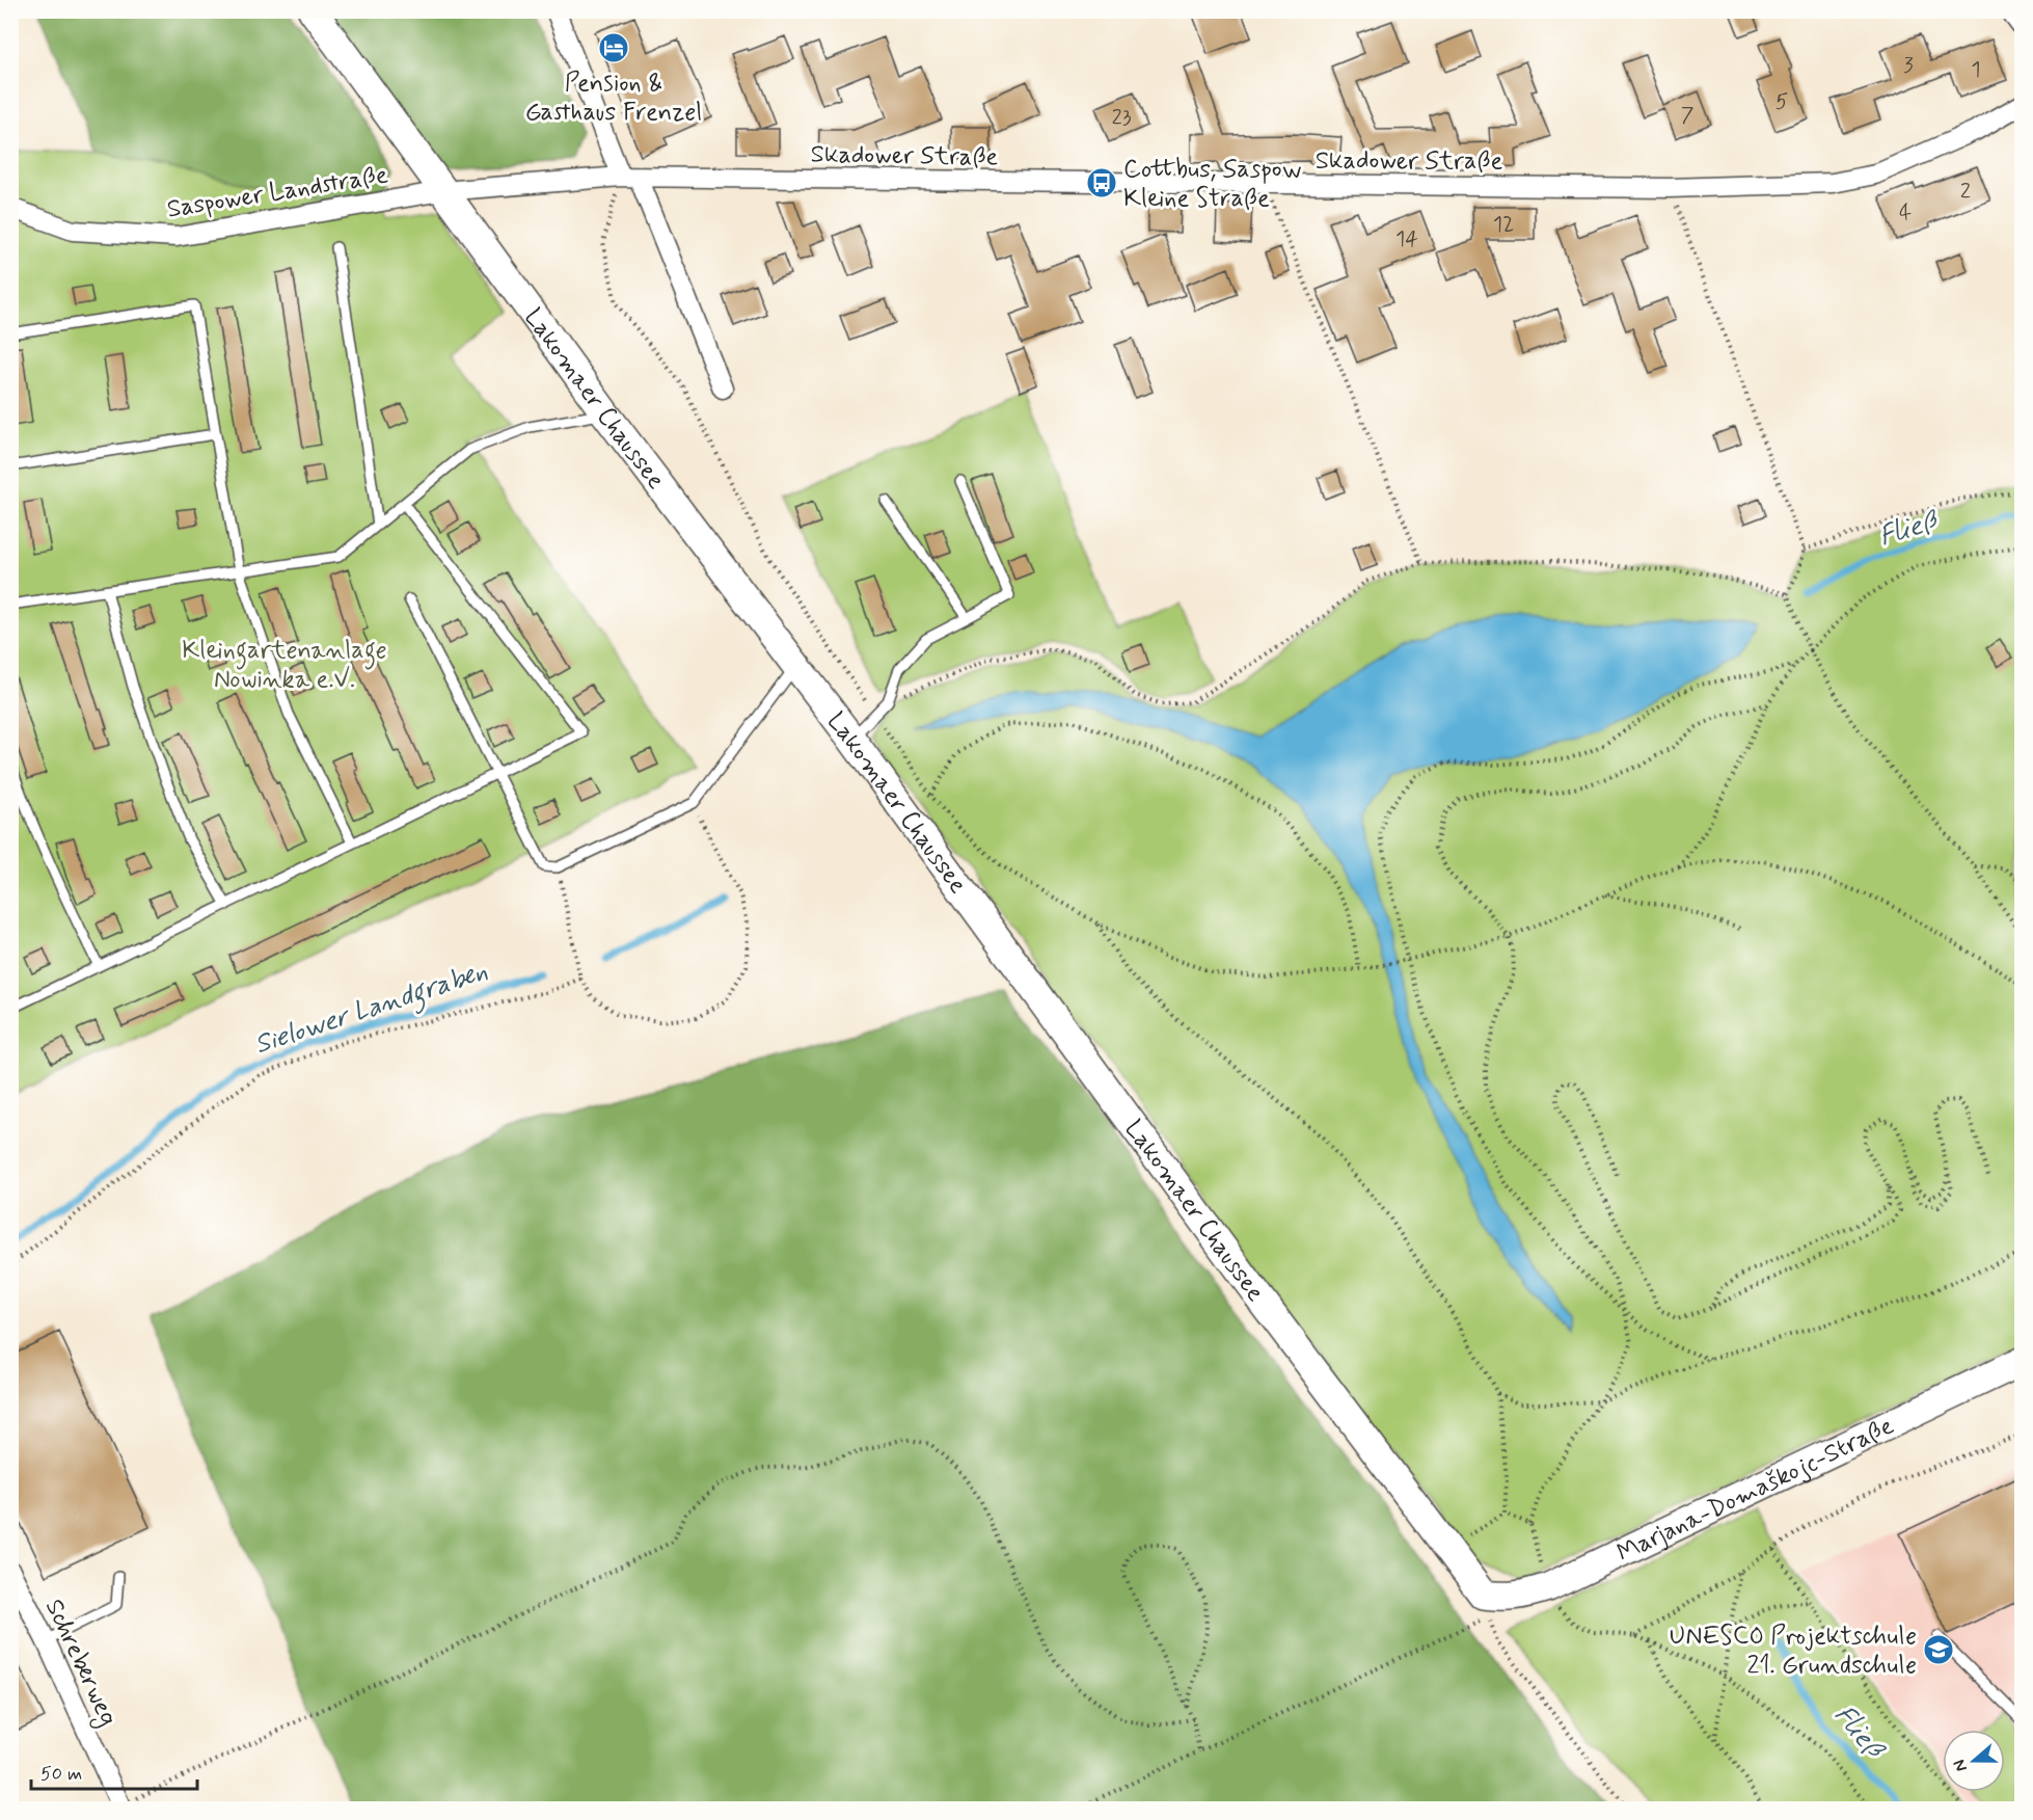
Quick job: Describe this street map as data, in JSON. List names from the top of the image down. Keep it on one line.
{"streets":{"street":["Skadower Straße","Saspower Landstraße","Lakomaer Chaussee","Marjana-Domaškojc-Straße","Schreberweg"]},"crossings":[["Skadower Straße","Saspower Landstraße"],["Skadower Straße","Lakomaer Chaussee"],["Saspower Landstraße","Lakomaer Chaussee"],["Lakomaer Chaussee","Marjana-Domaškojc-Straße"]],"water":["Fließ","Sielower Landgraben"],"parks":["Kleingartenanlage Nowinka e.V."],"places":{"hotel":["Pension & Gasthaus Frenzel"],"bus stop":["Cottbus, Saspow Kleine Straße"],"school or university":["UNESCO Projektschule 21. Grundschule"]},"house_numbers":["3","1","5","7","23","2","4","12","14"],"scale_bar":"50 m","north":"left"}
